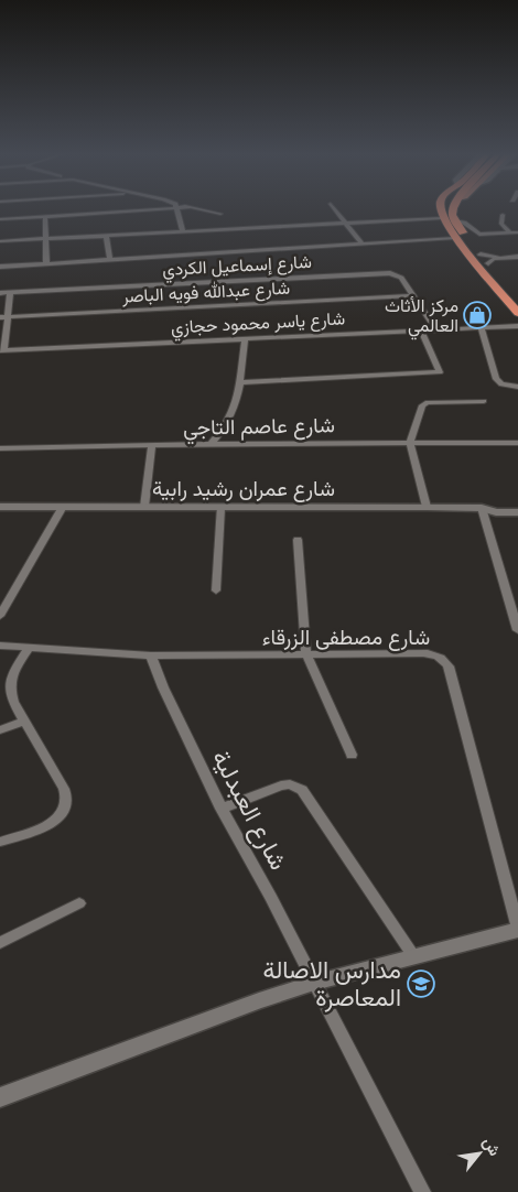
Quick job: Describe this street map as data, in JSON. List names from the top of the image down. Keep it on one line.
{"streets":{"street":["شارع إسماعيل الكردي","شارع عبدالله فويه الباصر","شارع ياسر محمود حجازي","شارع عاصم التاجي","شارع عمران رشيد رابية","شارع مصطفى الزرقاء","شارع العبدلية"]},"crossings":[["شارع إسماعيل الكردي","شارع عبدالله فويه الباصر"],["شارع إسماعيل الكردي","شارع ياسر محمود حجازي"],["شارع مصطفى الزرقاء","شارع العبدلية"]],"places":{"shop":["مركز الأثاث العالمي"],"school or university":["مدارس الاصالة المعاصرة"]},"north":"top right"}
